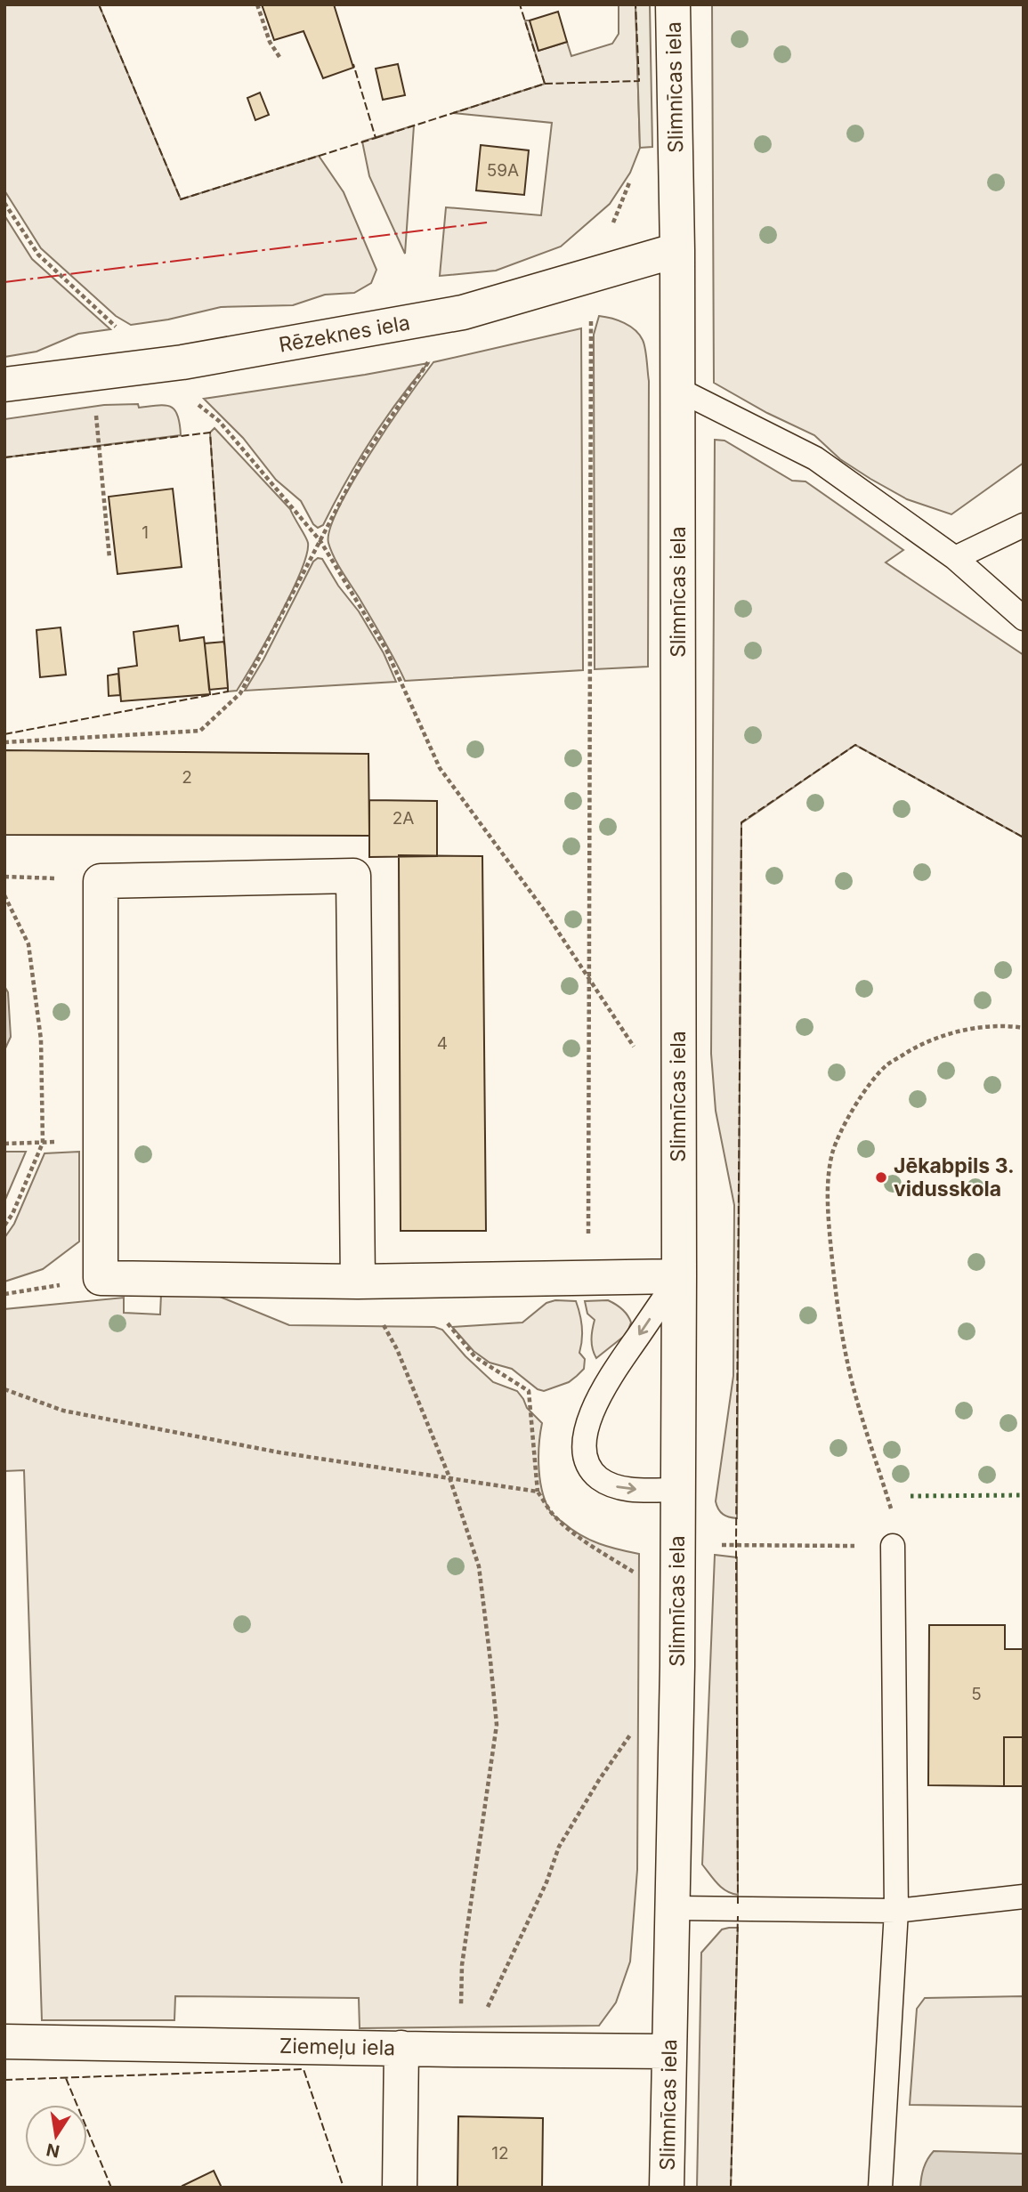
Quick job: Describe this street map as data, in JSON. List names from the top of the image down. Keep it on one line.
{"streets":{"street":["Slimnīcas iela","Rēzeknes iela","Ziemeļu iela"]},"crossings":[["Slimnīcas iela","Rēzeknes iela"],["Slimnīcas iela","Ziemeļu iela"]],"places":["Jēkabpils 3. vidusskola"],"house_numbers":["59A","1","2","2A","4","5","12"],"north":"bottom"}
